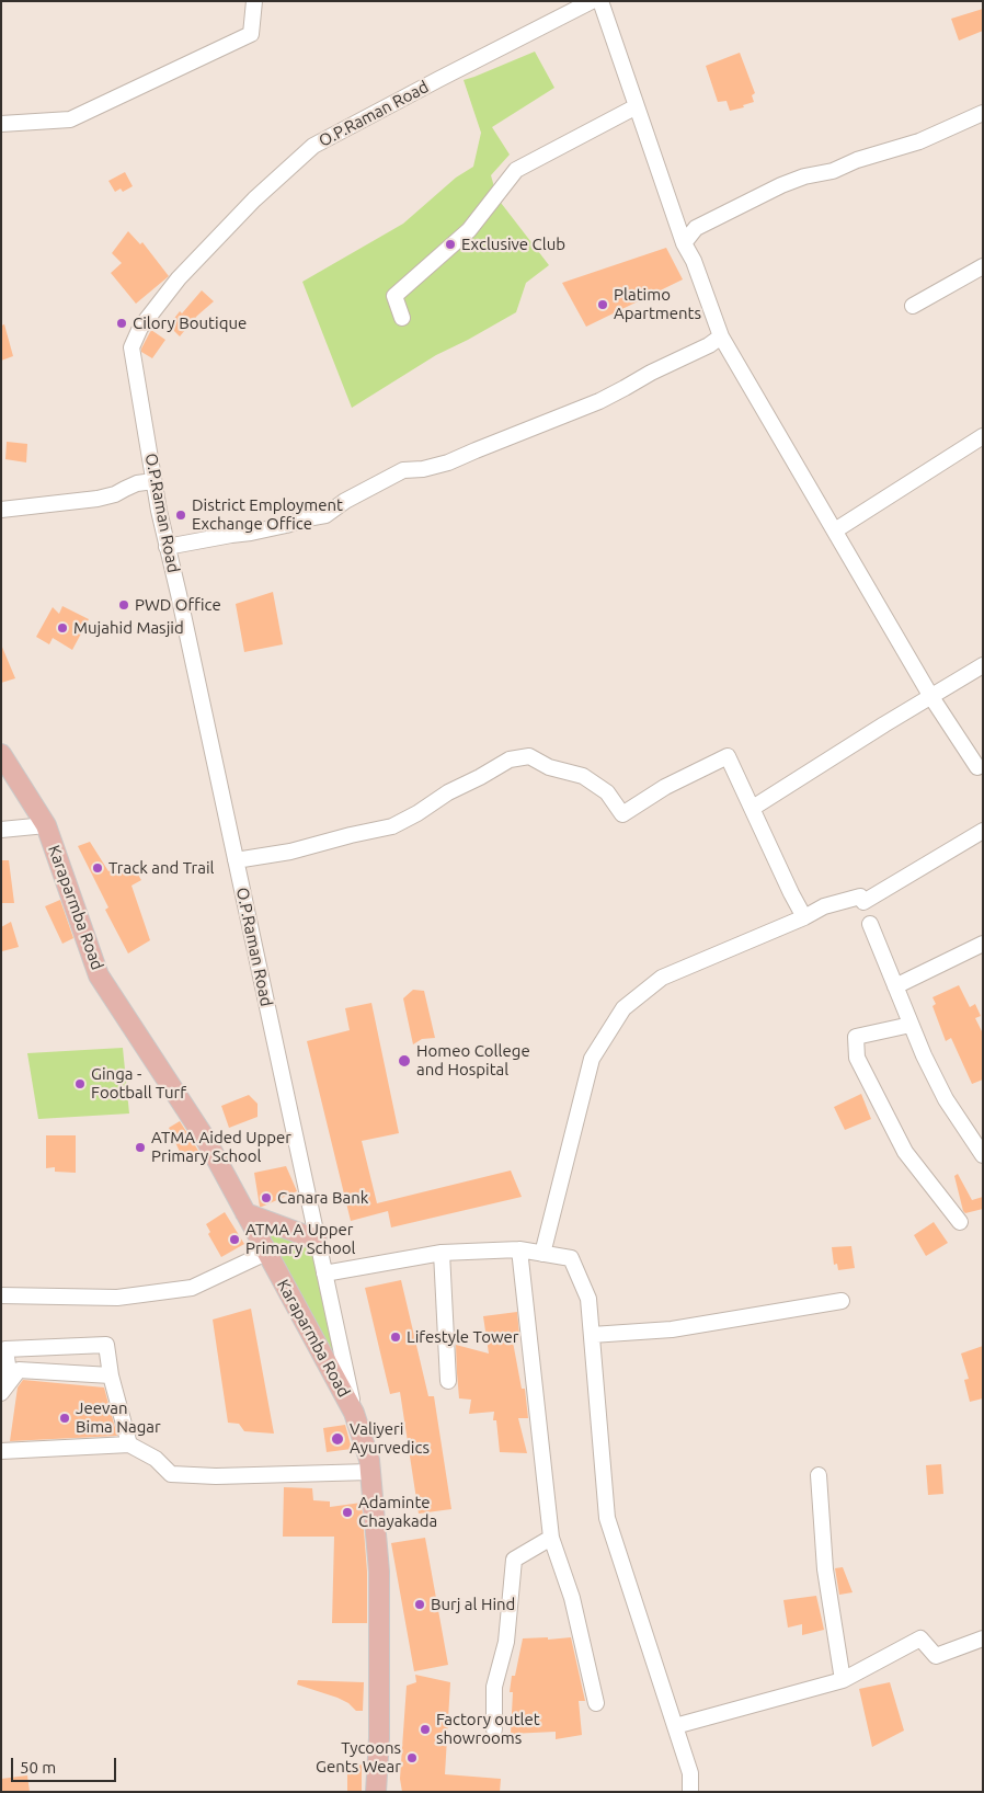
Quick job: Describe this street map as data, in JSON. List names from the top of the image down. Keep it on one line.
{"streets":{"main road":["Karaparmba Road"],"street":["O.P.Raman Road"]},"crossings":[["O.P.Raman Road","Karaparmba Road"]],"places":["Exclusive Club","Platimo Apartments","Cilory Boutique","District Employment Exchange Office","PWD Office","Mujahid Masjid","Track and Trail","Homeo College and Hospital","Ginga - Football Turf","ATMA Aided Upper Primary School","Canara Bank","ATMA A Upper Primary School","Lifestyle Tower","Jeevan Bima Nagar","Valiyeri Ayurvedics","Adaminte Chayakada","Burj al Hind","Factory outlet showrooms","Tycoons Gents Wear"],"scale_bar":"50 m"}
